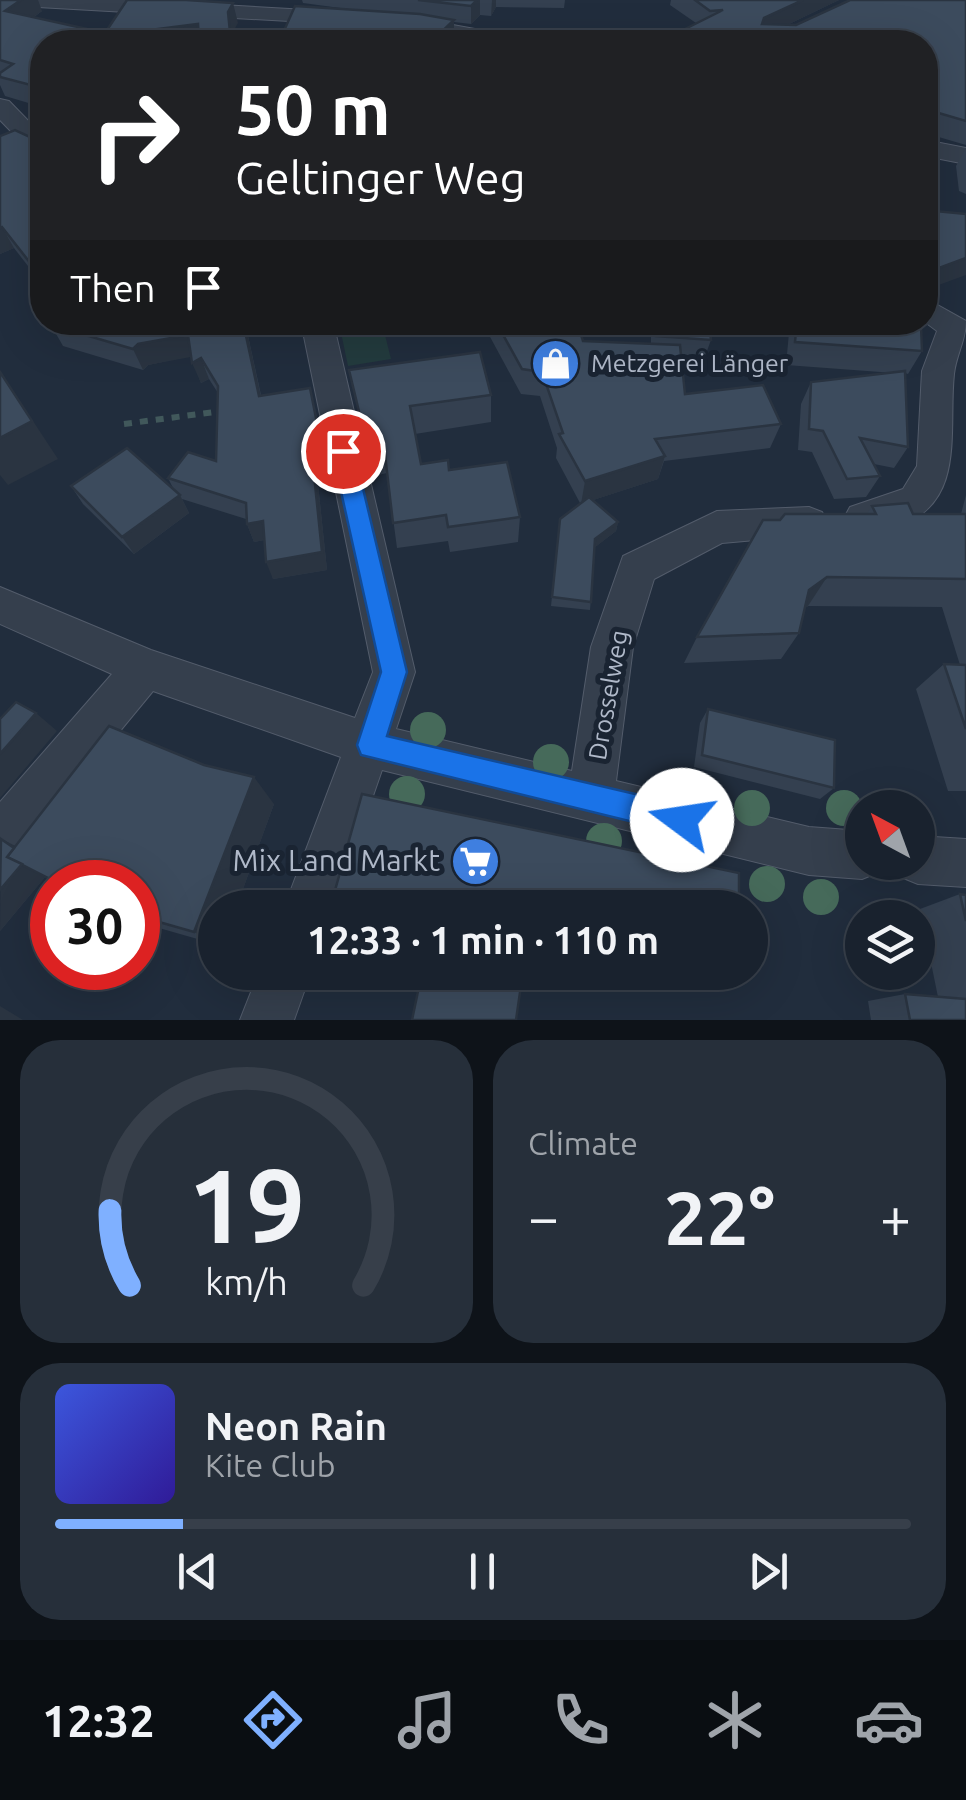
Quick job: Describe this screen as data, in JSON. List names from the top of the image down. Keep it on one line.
{"streets":{"street":["Drosselweg"]},"places":{"shop":["Metzgerei Länger"],"supermarket":["Mix Land Markt"]},"north":"top left","page":{"turn":["50 m","Geltinger Weg"],"then":"Then","limit":"30","trip":"12:33 · 1 min · 110 m","tile":"Climate","heat":["−","22°","+"],"song":["Neon Rain","Kite Club"],"tabs":"12:32","gauge":["19","km/h"]}}
